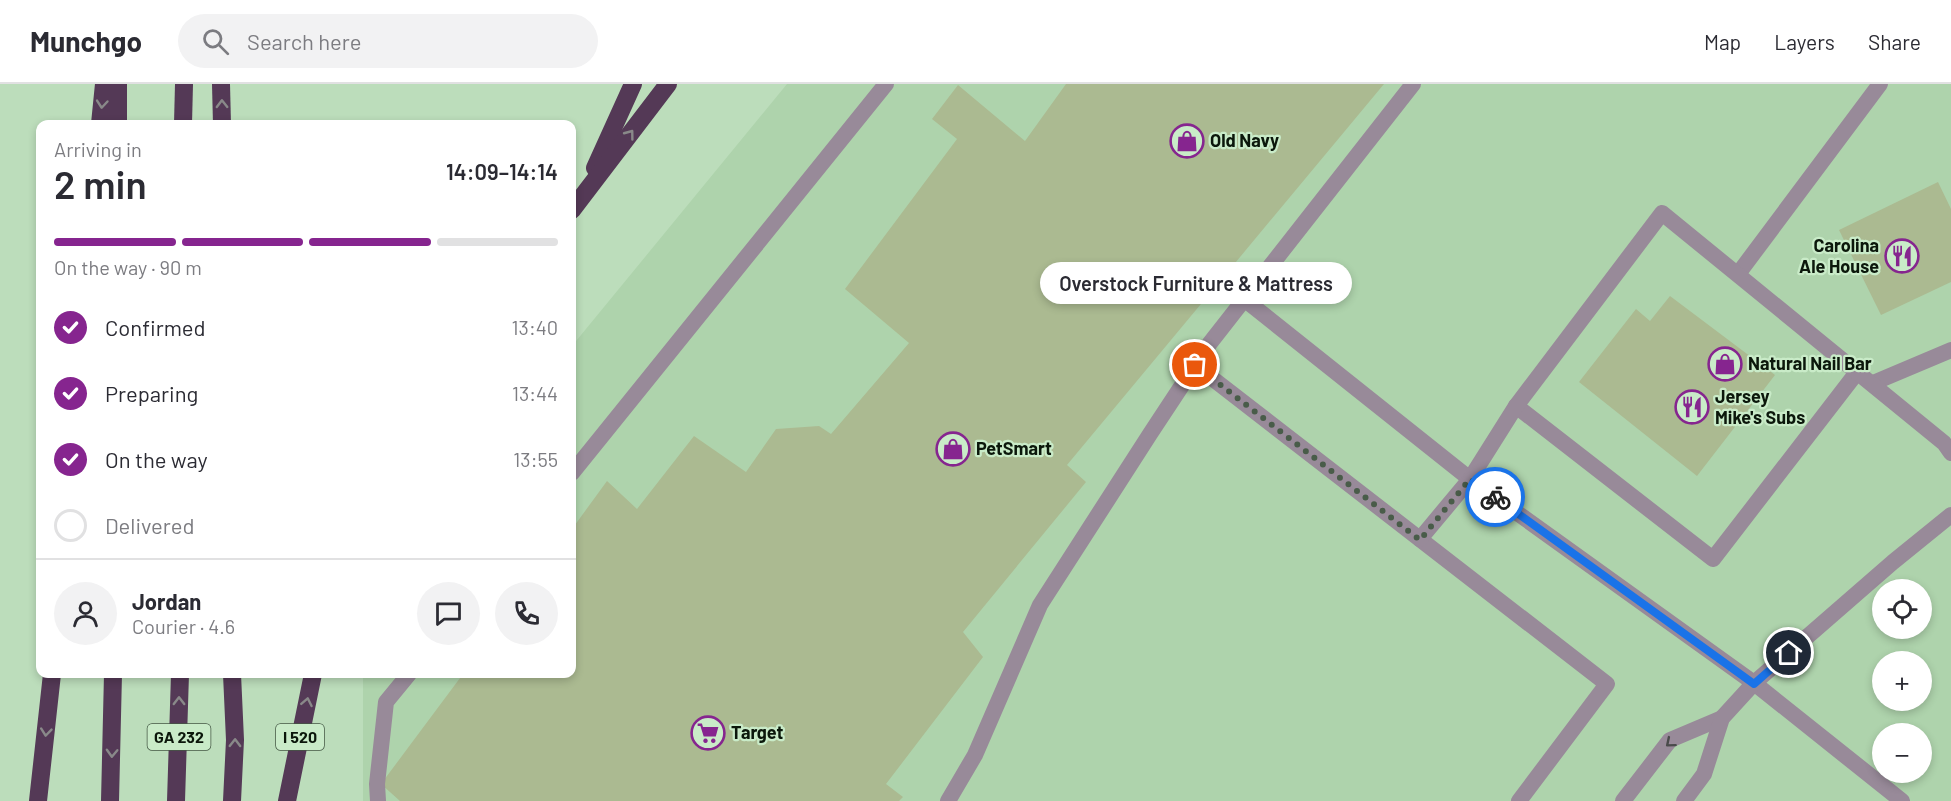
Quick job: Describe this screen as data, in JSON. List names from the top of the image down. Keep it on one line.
{"streets":{"highway":["GA 232","I 520"]},"places":{"shop":["Old Navy","Natural Nail Bar","PetSmart"],"restaurant":["Carolina Ale House","Jersey Mike's Subs"],"other":["Overstock Furniture & Mattress"],"supermarket":["Target"]},"page":{"header":"Munchgo","search":"Search here","nav":["Map","Layers","Share"],"heading":["2 min","Arriving in","14:09–14:14"],"panel":["Jordan","Courier · 4.6"],"bar":"On the way · 90 m","bubble":"Overstock Furniture & Mattress","list":[["Confirmed","13:40"],["Preparing","13:44"],["On the way","13:55"],"Delivered"],"map_buttons":["+","−"]}}
